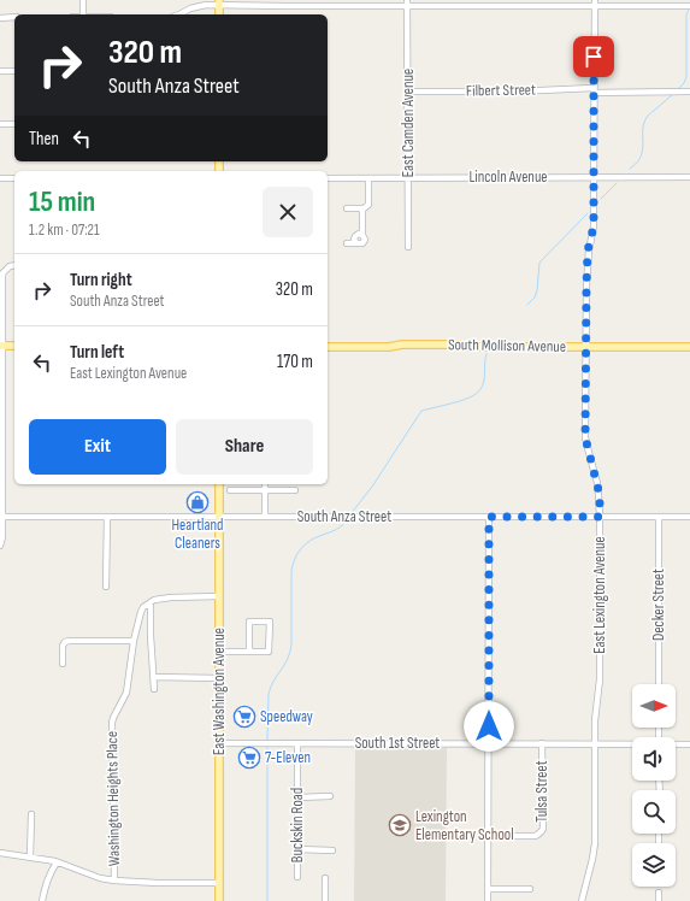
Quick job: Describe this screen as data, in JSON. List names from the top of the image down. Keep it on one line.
{"streets":{"main road":["South Mollison Avenue","East Washington Avenue"],"street":["Filbert Street","East Camden Avenue","Lincoln Avenue","South Anza Street","East Lexington Avenue","Decker Street","South 1st Street","Tulsa Street","Washington Heights Place","Buckskin Road"]},"crossings":[["Filbert Street","East Camden Avenue"],["Filbert Street","East Lexington Avenue"],["East Camden Avenue","Lincoln Avenue"],["Lincoln Avenue","East Lexington Avenue"],["South Mollison Avenue","East Lexington Avenue"],["South Anza Street","East Lexington Avenue"],["South Anza Street","Decker Street"],["South Anza Street","East Washington Avenue"],["East Lexington Avenue","South 1st Street"],["East Washington Avenue","South 1st Street"],["South 1st Street","Tulsa Street"],["South 1st Street","Buckskin Road"]],"places":{"shop":["Heartland Cleaners"],"supermarket":["Speedway","7-Eleven"],"school or university":["Lexington Elementary School"]},"north":"right","page":{"turn":["320 m","South Anza Street"],"then":"Then","heading":["15 min","1.2 km · 07:21"],"list":[{"name":"Turn right","note":"South Anza Street","value":"320 m"},{"name":"Turn left","note":"East Lexington Avenue","value":"170 m"}],"buttons":["Exit","Share"]}}
